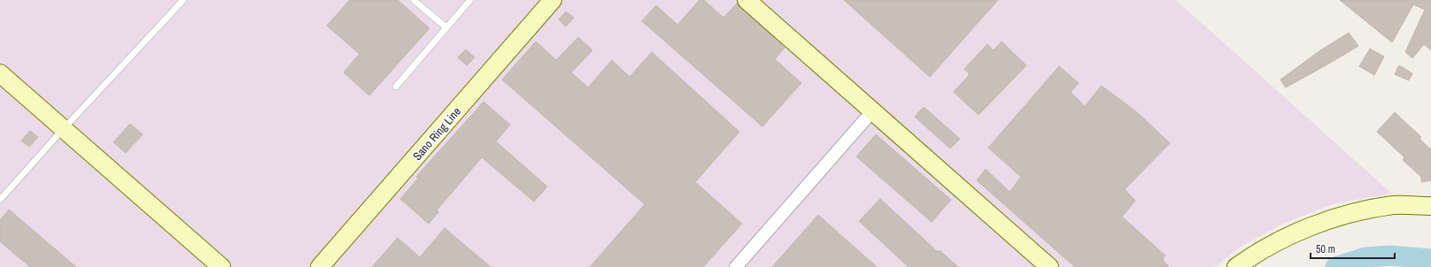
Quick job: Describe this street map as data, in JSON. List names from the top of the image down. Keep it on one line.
{"streets":{"street":["Sano Ring Line"]},"scale_bar":"50 m"}
